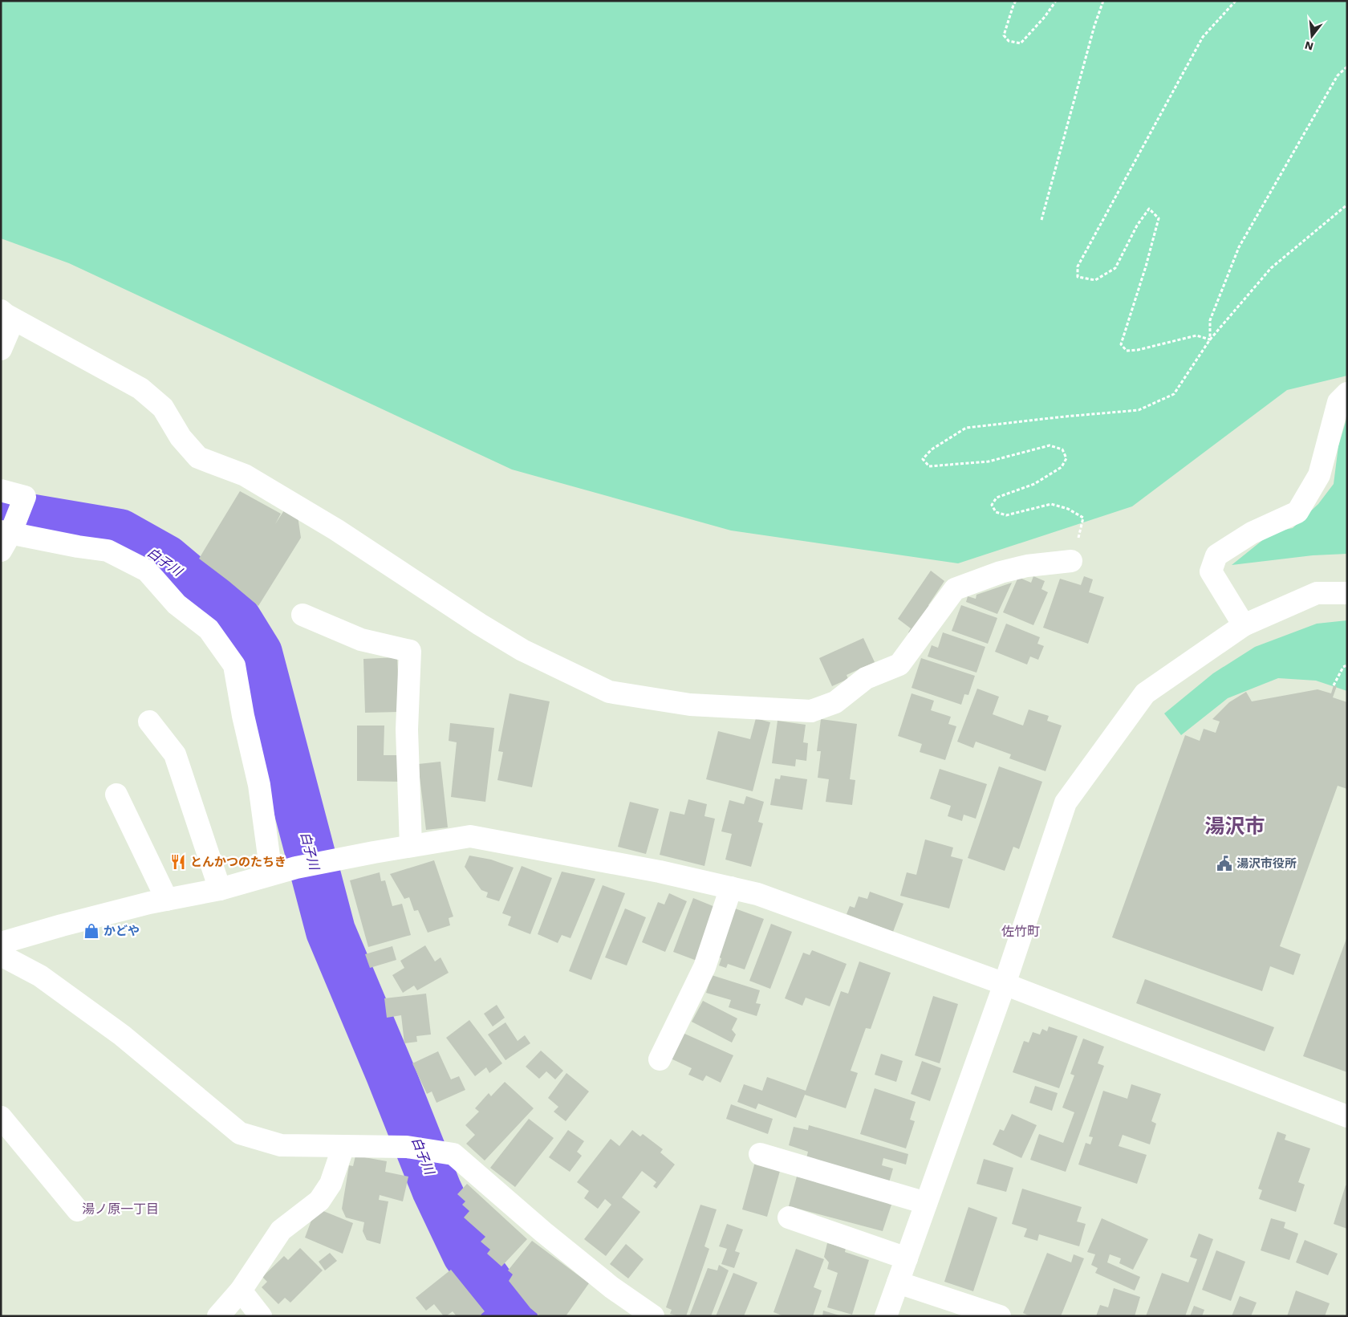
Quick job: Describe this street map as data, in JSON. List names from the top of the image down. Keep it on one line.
{"districts":["湯沢市","佐竹町","湯ノ原一丁目"],"water":["白子川"],"places":{"restaurant":["とんかつのたちき"],"public building":["湯沢市役所"],"shop":["かどや"]},"north":"bottom"}
